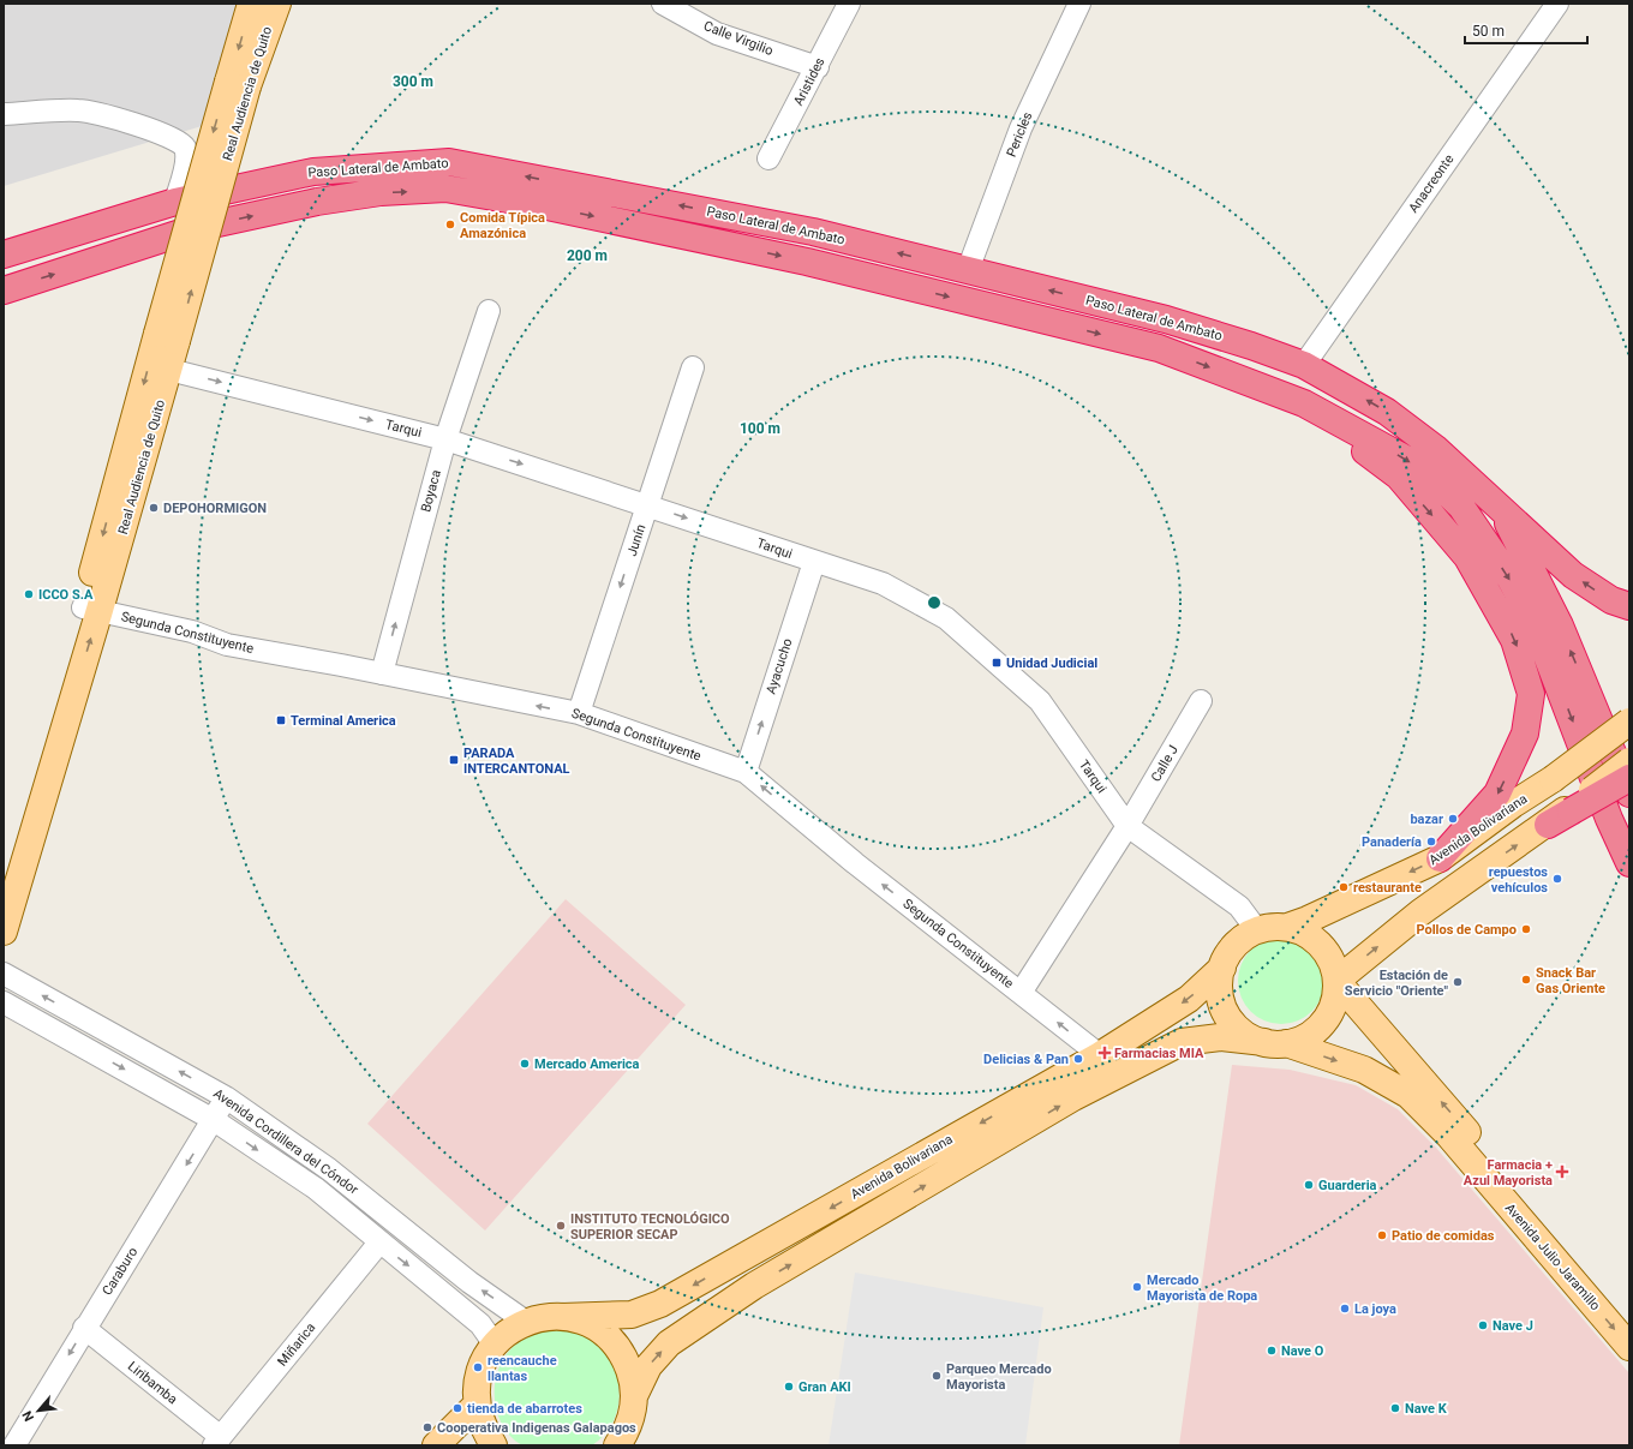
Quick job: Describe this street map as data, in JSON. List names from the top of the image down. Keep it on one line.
{"streets":{"highway":["Paso Lateral de Ambato"],"main road":["Real Audiencia de Quito","Avenida Bolivariana","Avenida Julio Jaramillo"],"street":["Calle Virgilio","Aristides","Pericles","Anacreonte","Tarqui","Boyaca","Junín","Segunda Constituyente","Ayacucho","Calle J","Avenida Cordillera del Cóndor","Caraburo","Miñarica","Liribamba"]},"crossings":[["Calle Virgilio","Aristides"],["Real Audiencia de Quito","Tarqui"],["Real Audiencia de Quito","Segunda Constituyente"],["Pericles","Paso Lateral de Ambato"],["Paso Lateral de Ambato","Anacreonte"],["Tarqui","Boyaca"],["Tarqui","Junín"],["Tarqui","Ayacucho"],["Tarqui","Calle J"],["Tarqui","Avenida Bolivariana"],["Tarqui","Avenida Julio Jaramillo"],["Boyaca","Segunda Constituyente"],["Junín","Segunda Constituyente"],["Segunda Constituyente","Ayacucho"],["Segunda Constituyente","Calle J"],["Segunda Constituyente","Avenida Bolivariana"],["Avenida Bolivariana","Avenida Cordillera del Cóndor"],["Avenida Bolivariana","Avenida Julio Jaramillo"],["Avenida Cordillera del Cóndor","Caraburo"],["Avenida Cordillera del Cóndor","Miñarica"],["Caraburo","Liribamba"],["Miñarica","Liribamba"]],"one_way":["Tarqui","Boyaca","Junín","Segunda Constituyente","Ayacucho","Caraburo"],"places":{"other":["Comida Típica Amazónica","DEPOHORMIGON","ICCO S.A","bazar","Panadería","repuestos vehículos","restaurante","Pollos de Campo","Snack Bar Gas Oriente","Estación de Servicio \"Oriente\"","Delicias & Pan","Mercado America","Guarderia","INSTITUTO TECNOLÓGICO SUPERIOR SECAP","Patio de comidas","Mercado Mayorista de Ropa","La joya","Nave J","Nave O","reencauche llantas","Parqueo Mercado Mayorista","Gran AKI","tienda de abarrotes","Nave K","Cooperativa Indigenas Galapagos"],"transit":["Unidad Judicial","Terminal America","PARADA INTERCANTONAL"],"health":["Farmacias MIA","Farmacia + Azul Mayorista"]},"scale_bar":"50 m","north":"bottom left","rings":["300 m","200 m","100 m"]}
